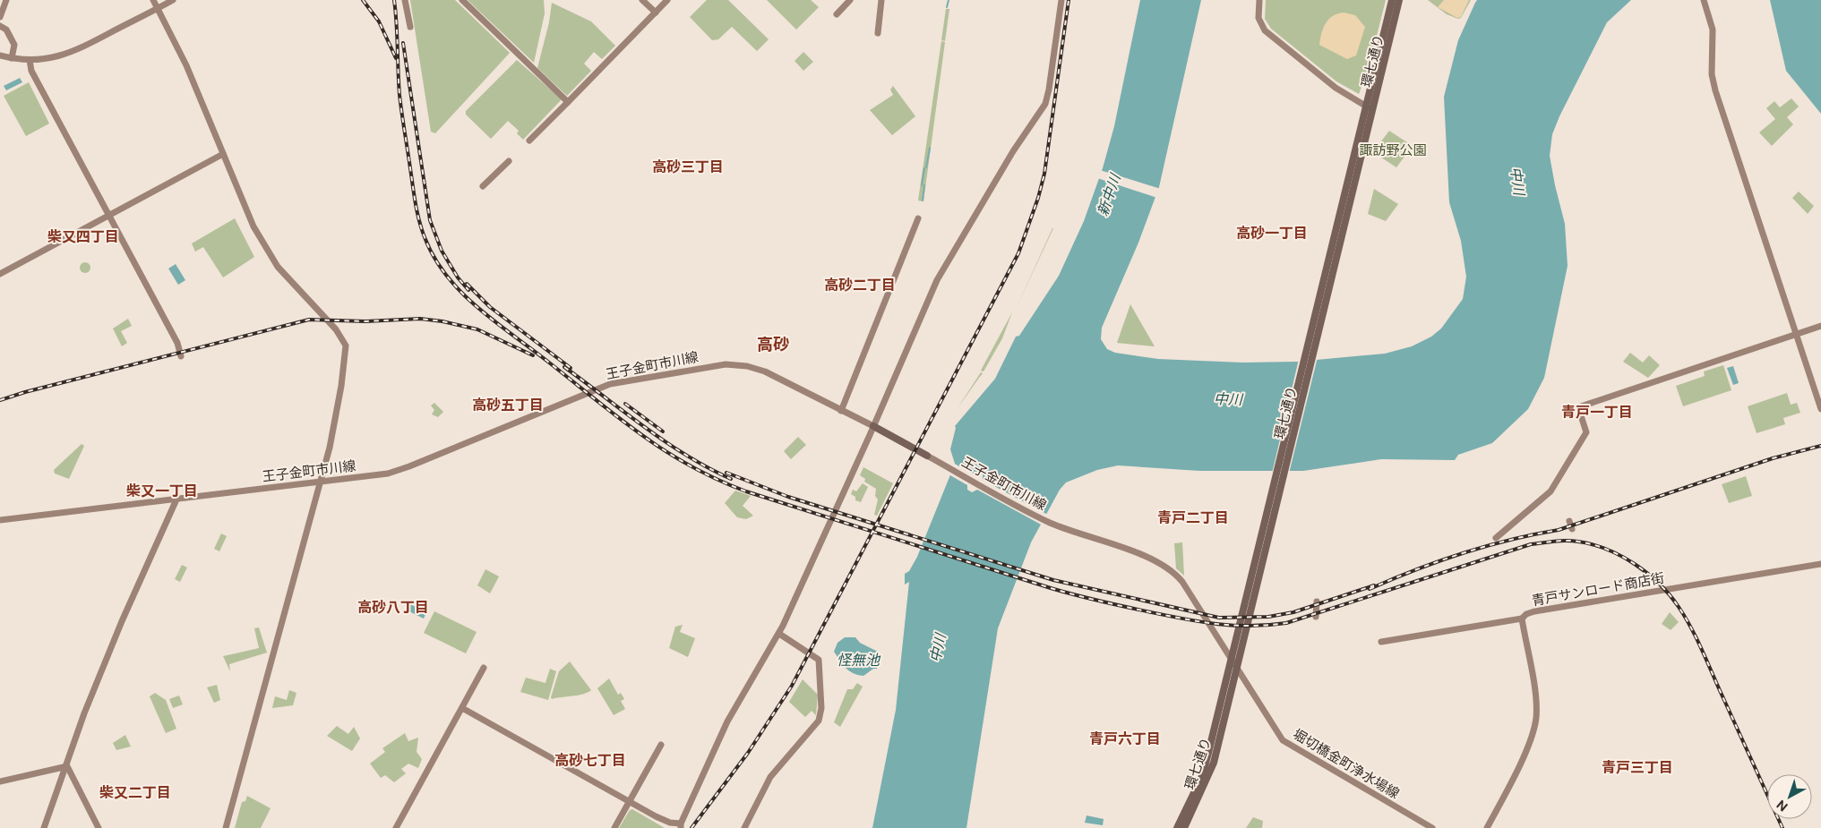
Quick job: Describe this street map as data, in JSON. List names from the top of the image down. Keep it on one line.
{"streets":{"main road":["環七通り","王子金町市川線"],"street":["青戸サンロード商店街","堀切橋金町浄水場線"]},"crossings":[["環七通り","王子金町市川線"],["環七通り","堀切橋金町浄水場線"],["王子金町市川線","堀切橋金町浄水場線"]],"districts":["高砂三丁目","高砂一丁目","柴又四丁目","高砂二丁目","高砂","高砂五丁目","青戸一丁目","柴又一丁目","青戸二丁目","高砂八丁目","青戸六丁目","高砂七丁目","青戸三丁目","柴又二丁目"],"water":["中川","新中川","怪無池"],"parks":["諏訪野公園"],"north":"bottom left"}
